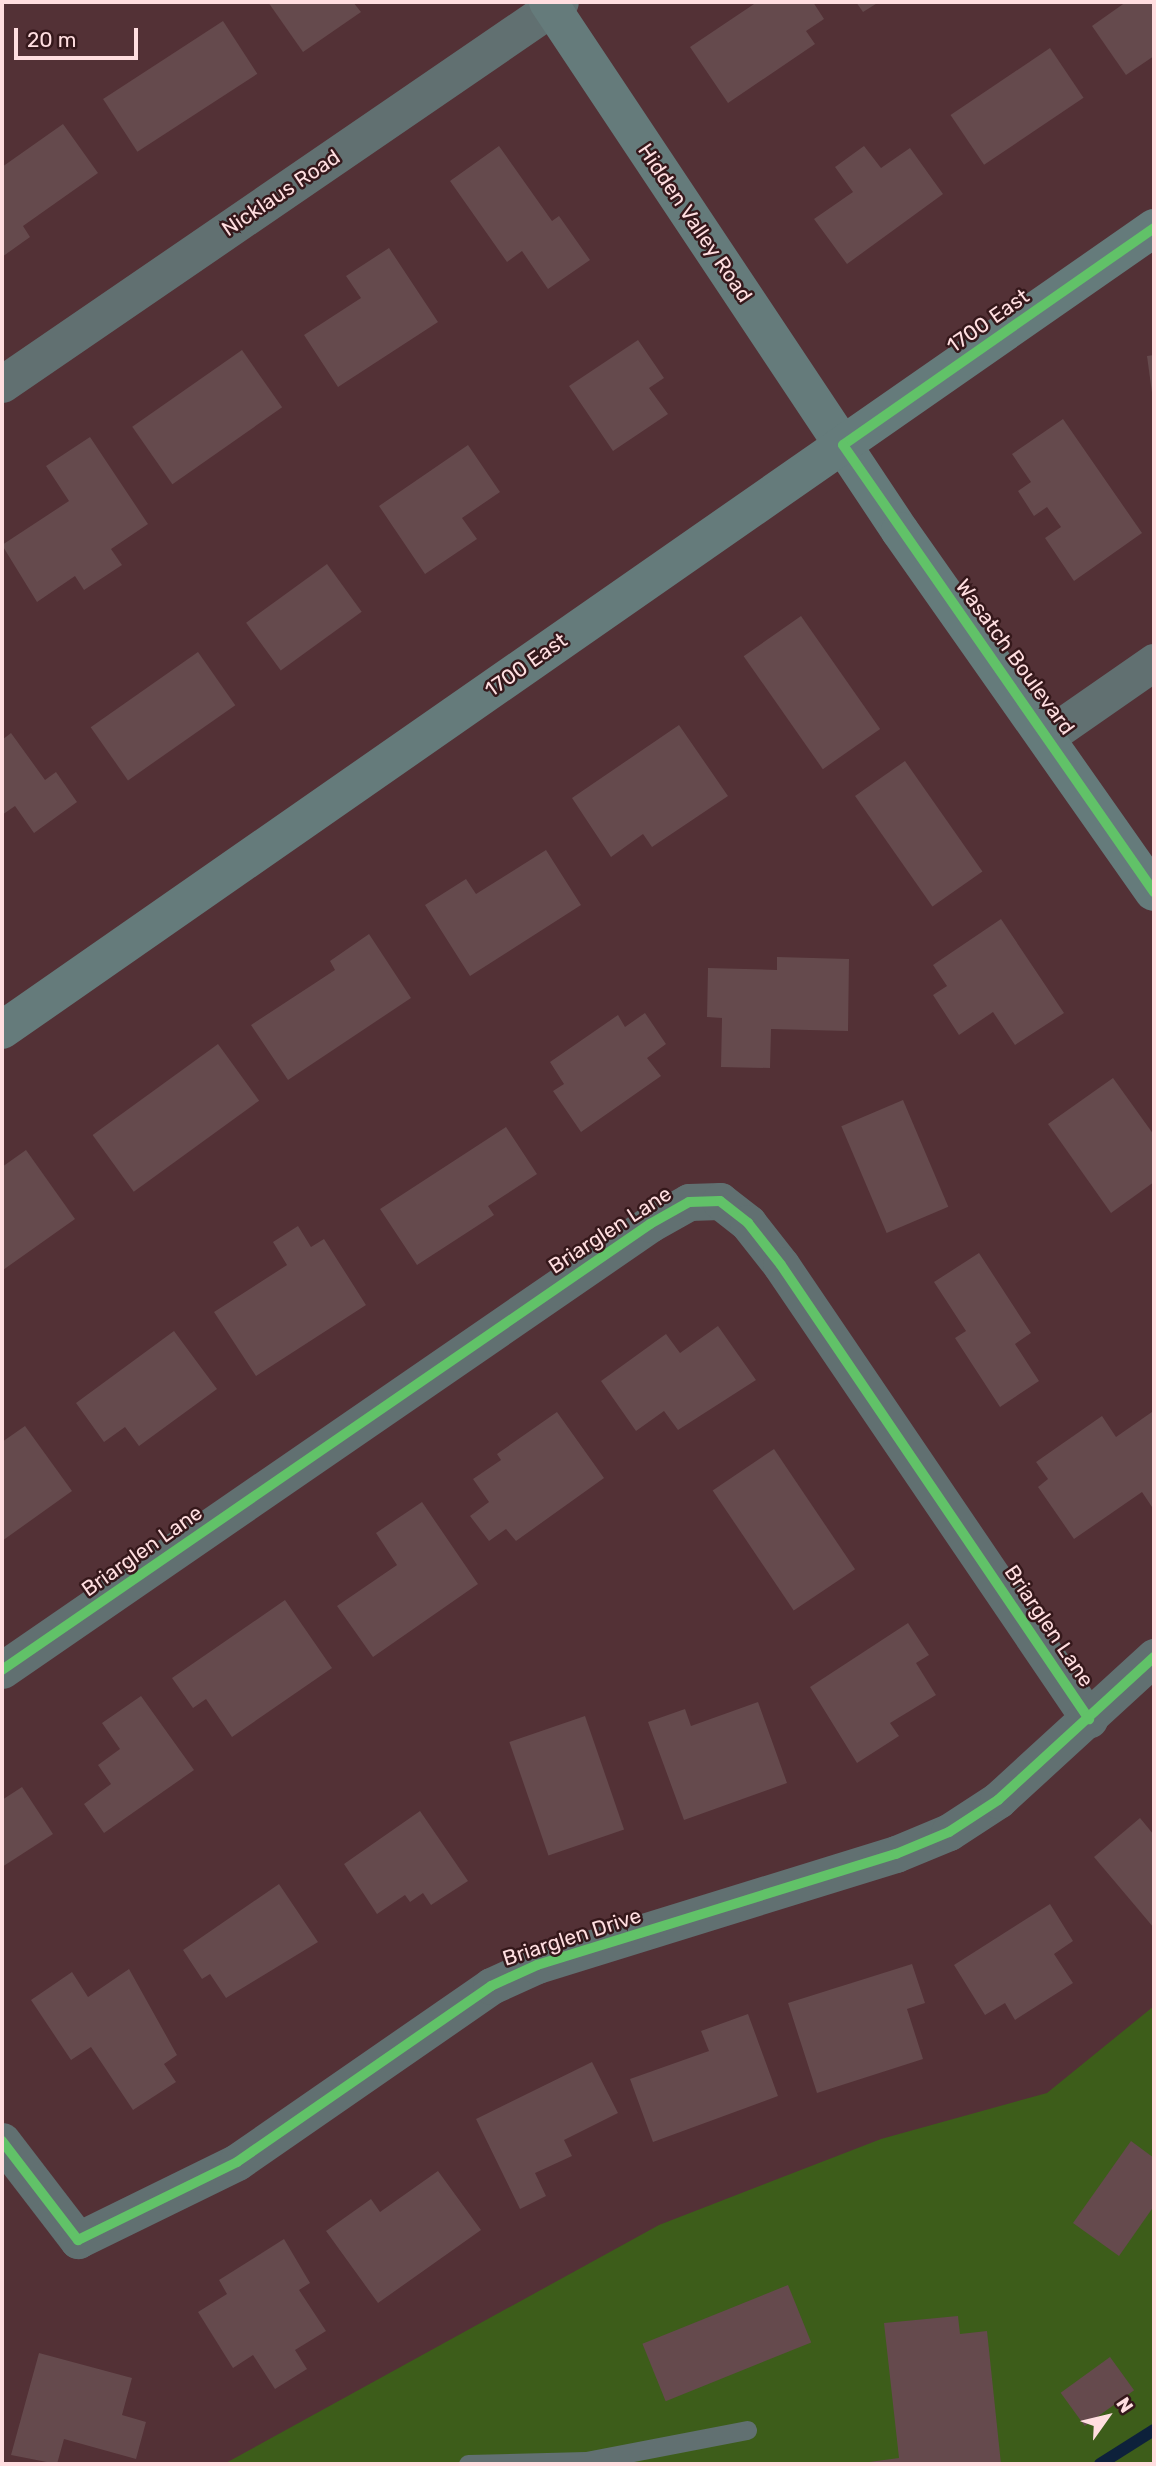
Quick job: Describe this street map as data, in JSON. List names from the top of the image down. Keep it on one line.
{"streets":{"main road":["Hidden Valley Road","1700 East","Wasatch Boulevard"],"street":["Nicklaus Road","Briarglen Lane","Briarglen Drive"]},"crossings":[["Nicklaus Road","Hidden Valley Road"],["Hidden Valley Road","1700 East"],["Hidden Valley Road","Wasatch Boulevard"],["1700 East","Wasatch Boulevard"],["Briarglen Lane","Briarglen Drive"]],"scale_bar":"20 m","north":"top right"}
